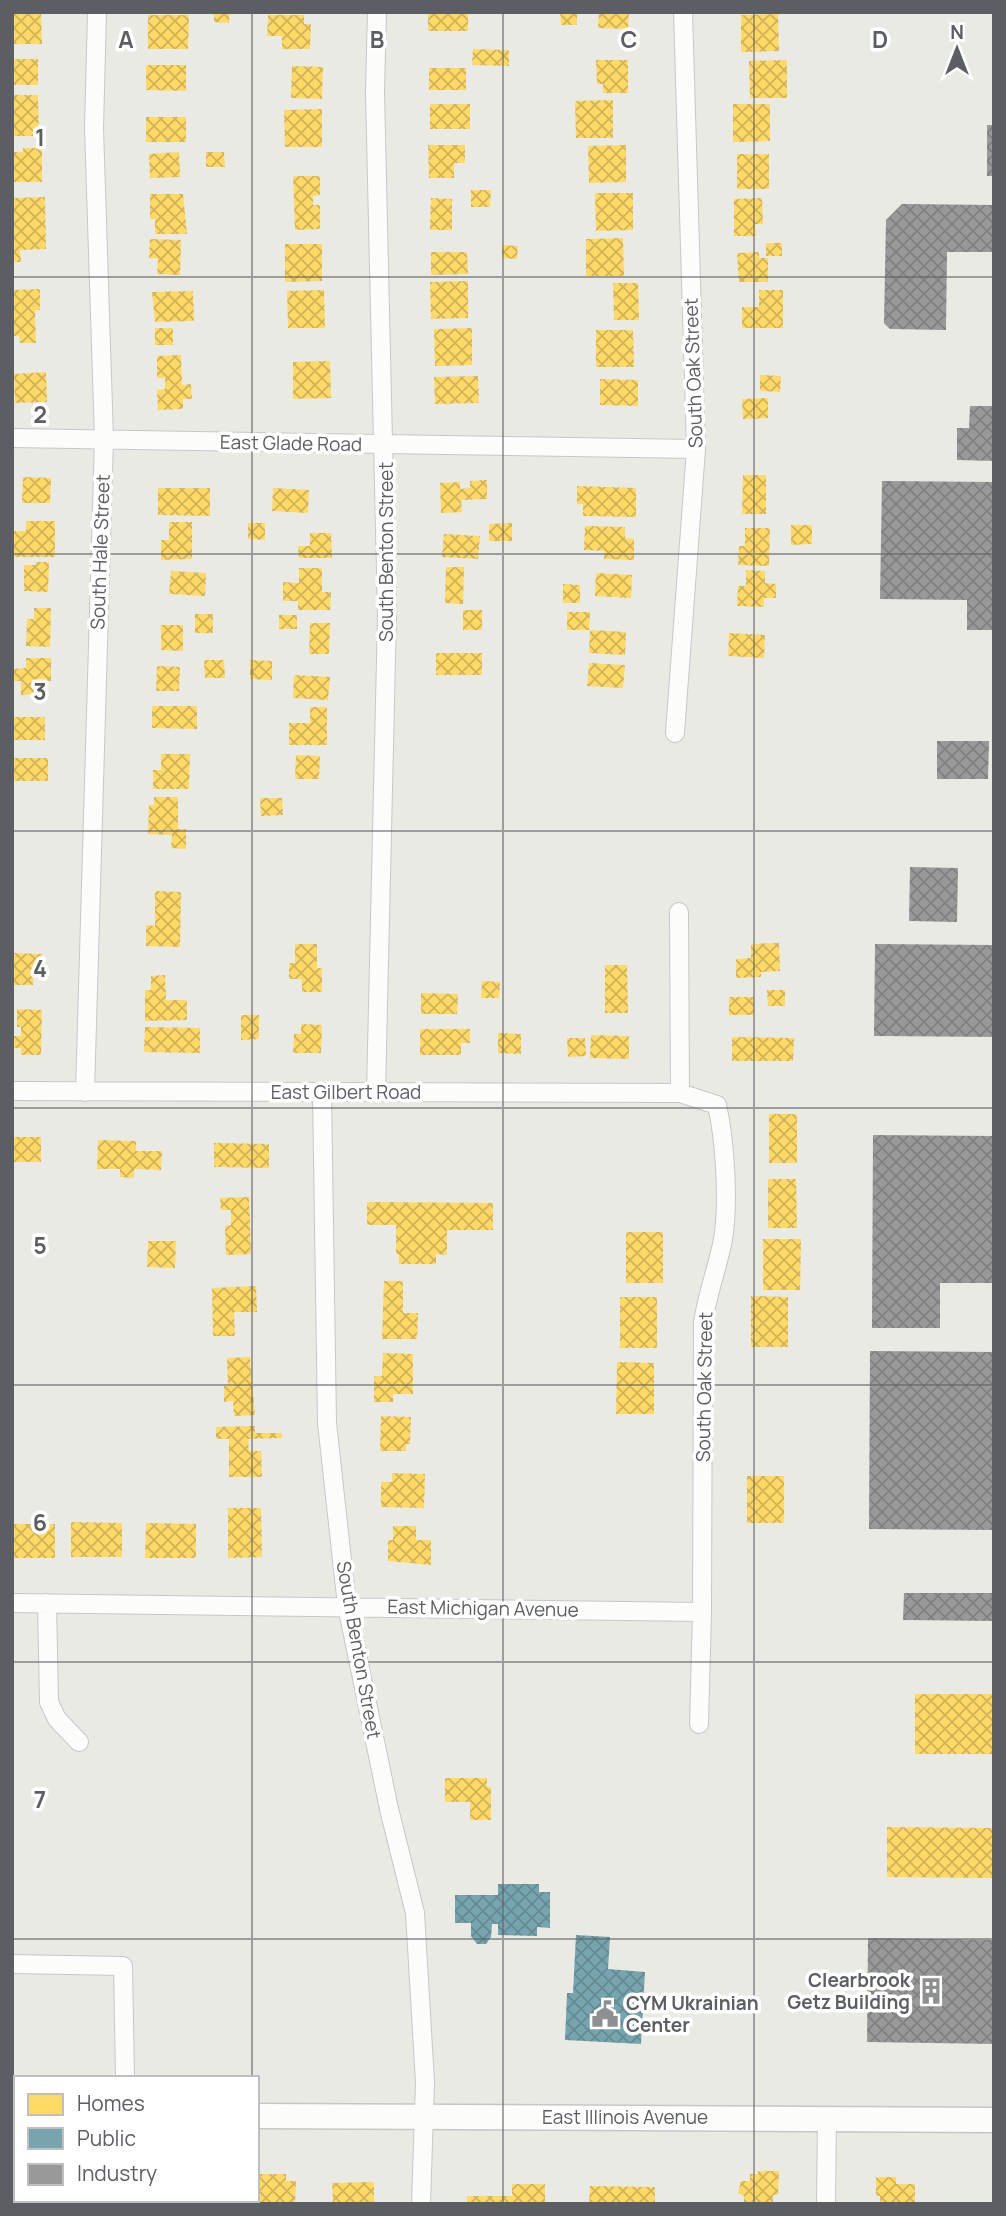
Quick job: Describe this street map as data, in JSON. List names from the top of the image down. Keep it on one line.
{"streets":{"main road":["East Illinois Avenue"],"street":["South Oak Street","East Glade Road","South Hale Street","South Benton Street","East Gilbert Road","East Michigan Avenue"]},"crossings":[["South Oak Street","East Glade Road"],["South Oak Street","East Gilbert Road"],["South Oak Street","East Michigan Avenue"],["East Glade Road","South Hale Street"],["East Glade Road","South Benton Street"],["South Hale Street","East Gilbert Road"],["South Benton Street","East Gilbert Road"],["South Benton Street","East Michigan Avenue"],["South Benton Street","East Illinois Avenue"]],"places":{"building":["Clearbrook Getz Building"],"public building":["CYM Ukrainian Center"]},"legend":["Homes","Public","Industry"],"north":"top","grid":{"columns":["A","B","C","D"],"rows":["1","2","3","4","5","6","7"]}}
